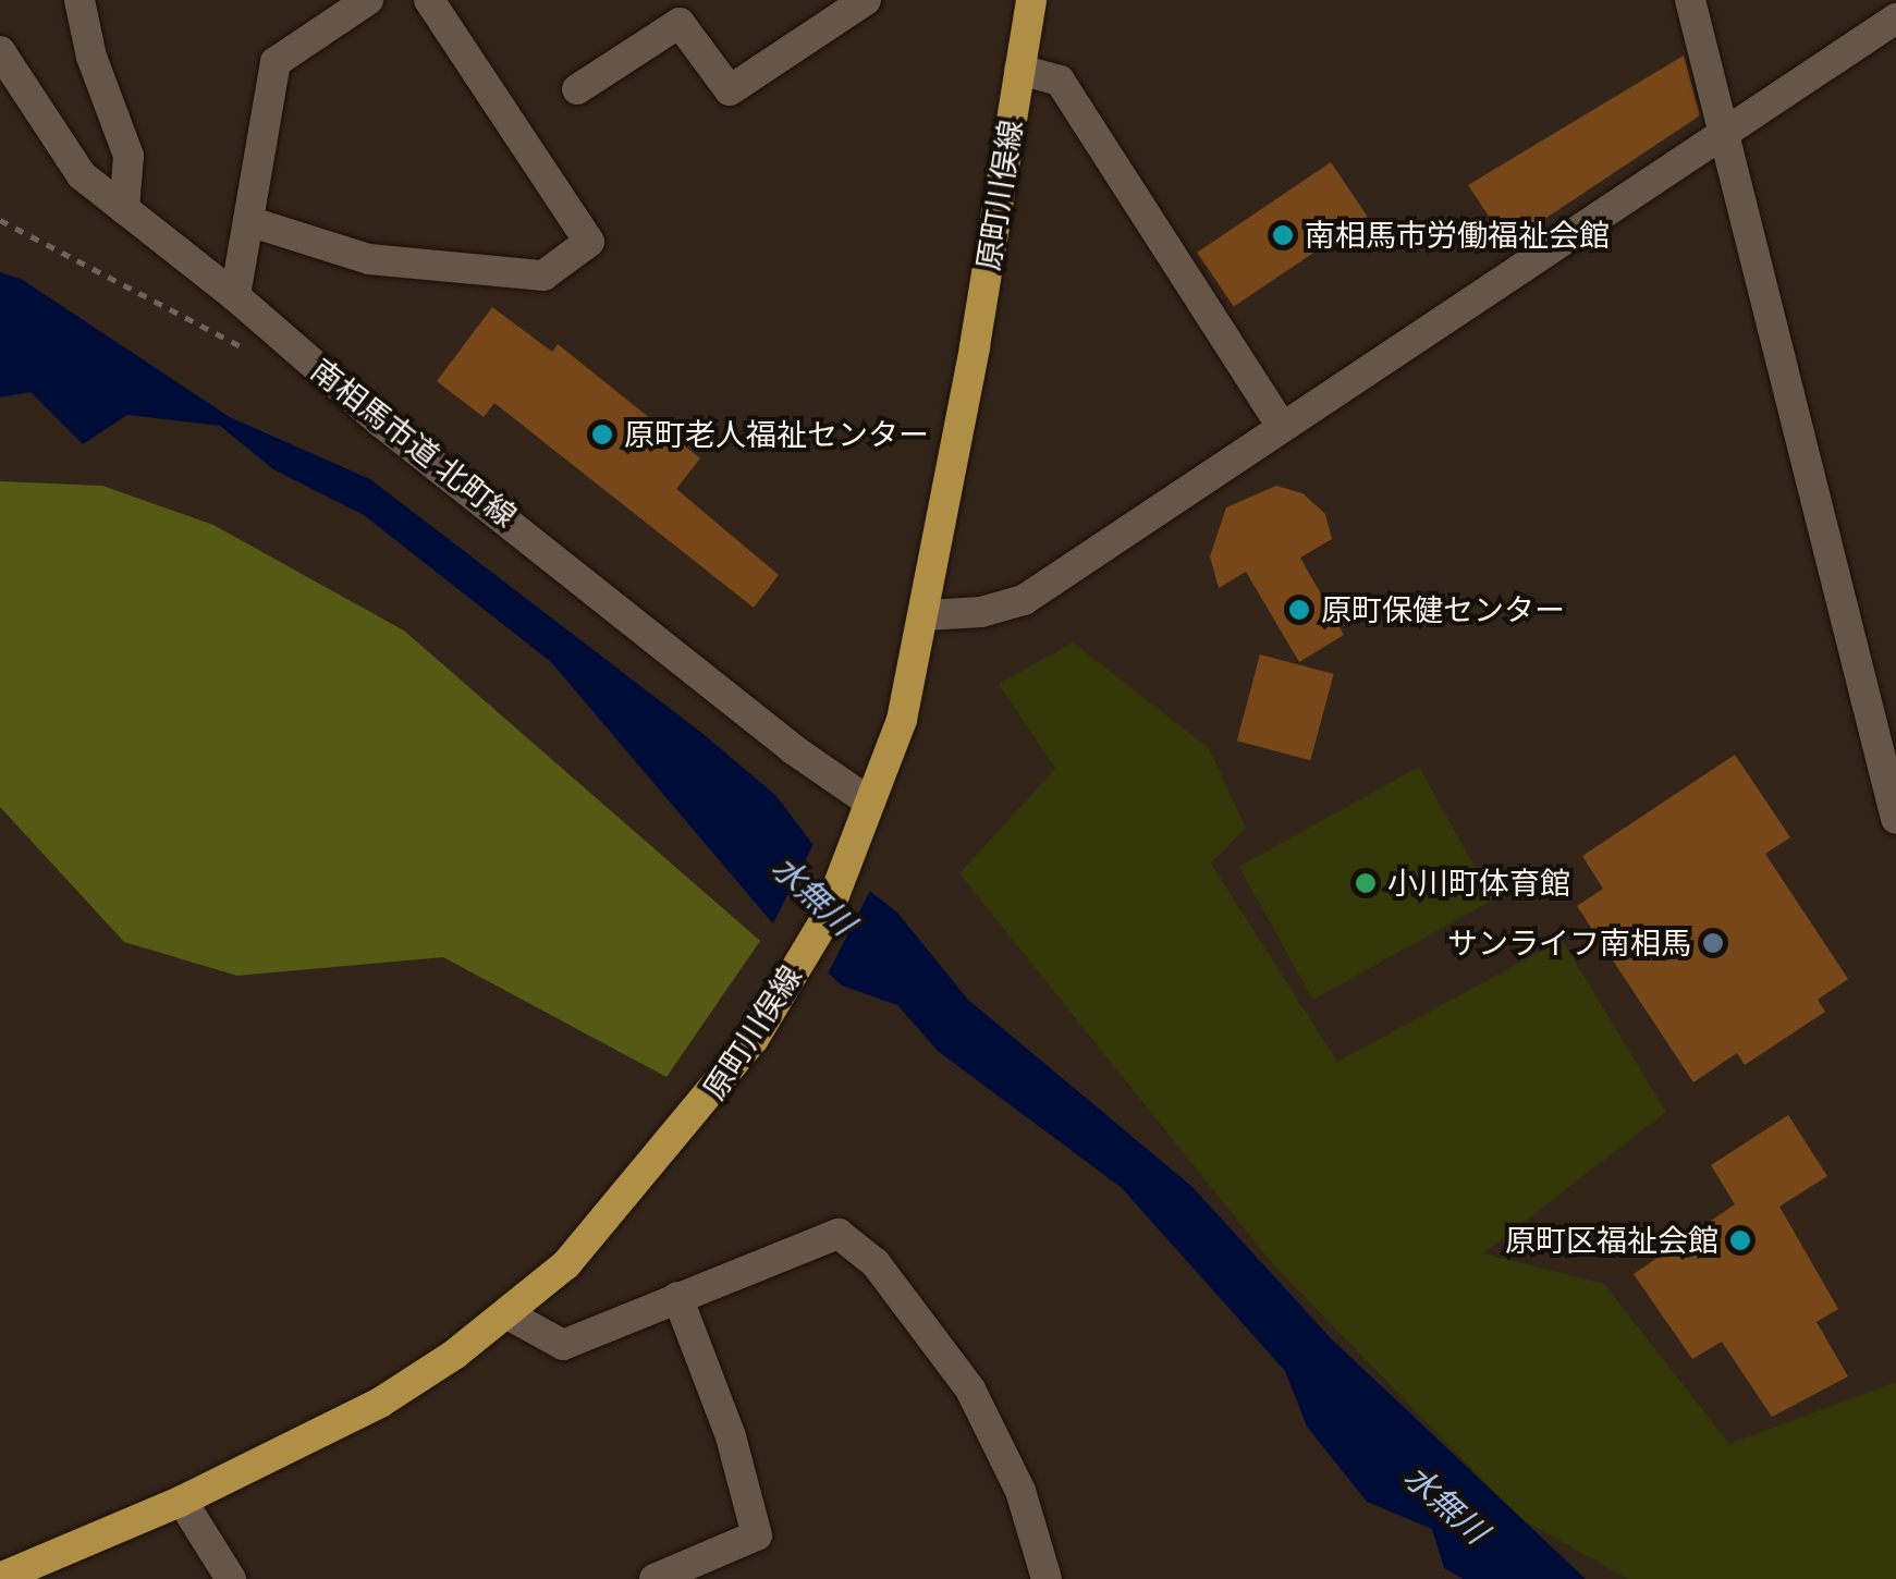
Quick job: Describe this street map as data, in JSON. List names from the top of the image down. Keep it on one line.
{"streets":{"main road":["原町川俣線"],"street":["南相馬市道 北町線"]},"crossings":[["原町川俣線","南相馬市道 北町線"]],"water":["水無川"],"places":["南相馬市労働福祉会館","原町老人福祉センター","原町保健センター","小川町体育館","サンライフ南相馬","原町区福祉会館"]}
